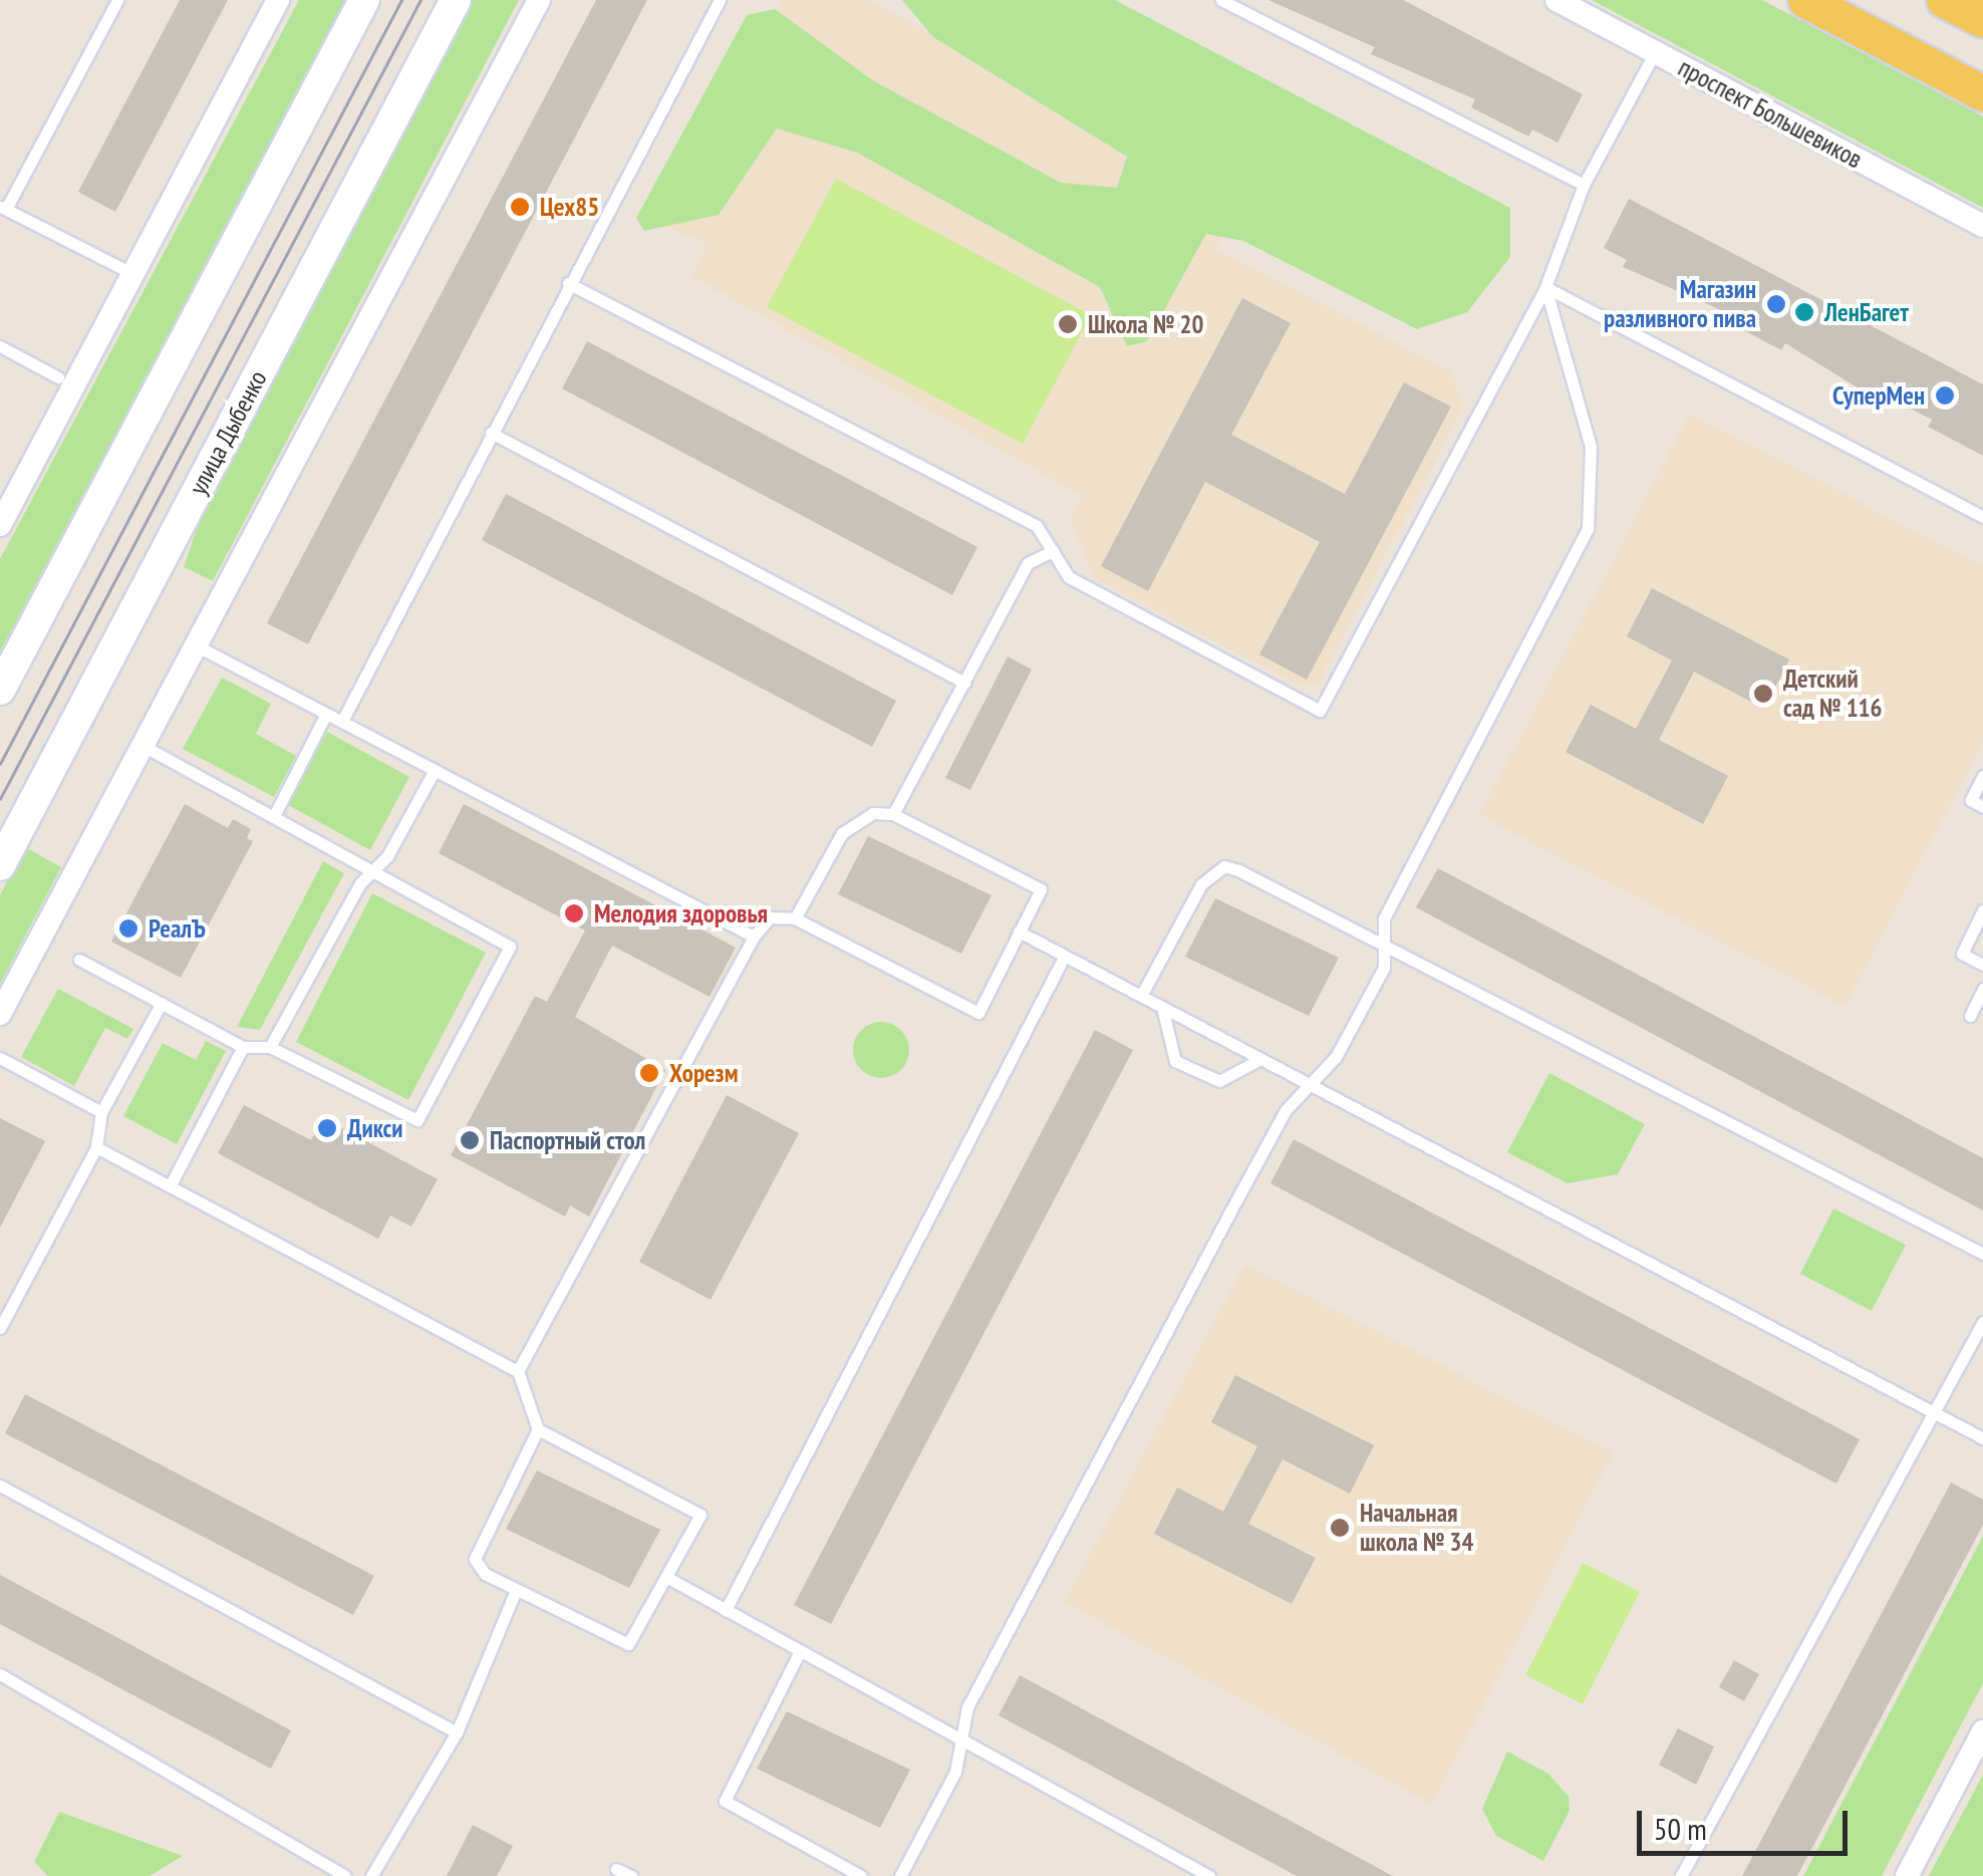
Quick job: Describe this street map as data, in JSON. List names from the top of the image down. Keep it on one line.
{"streets":{"main road":["улица Дыбенко"],"street":["проспект Большевиков"]},"places":["Цех85","Магазин разливного пива","ЛенБагет","Школа № 20","СуперМен","Детский сад № 116","Мелодия здоровья","РеалЪ","Хорезм","Дикси","Паспортный стол","Начальная школа № 34"],"scale_bar":"50 m"}
